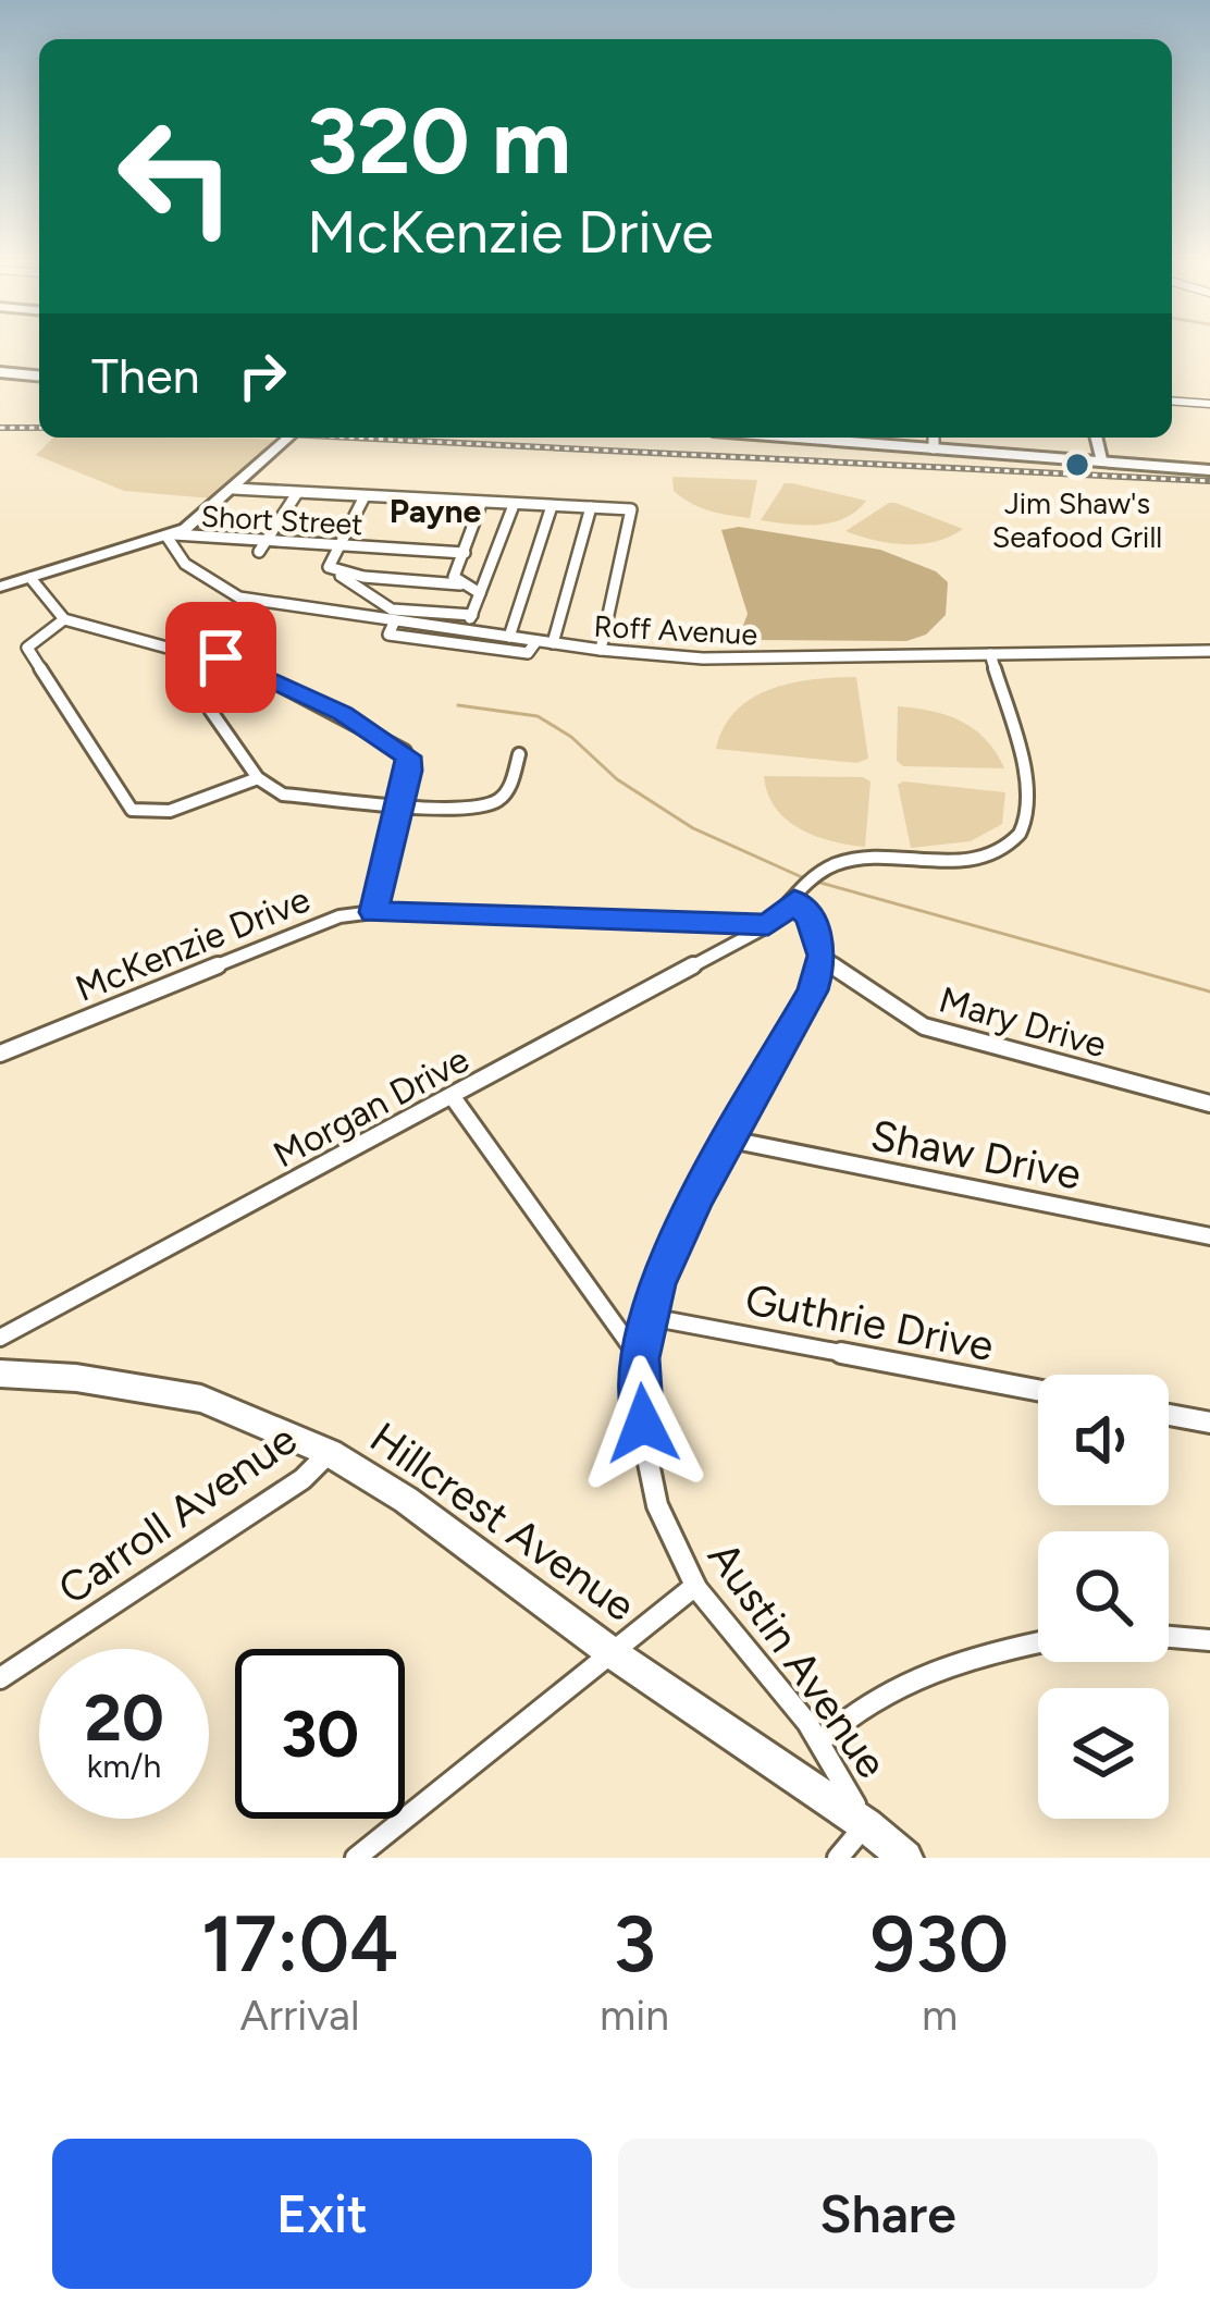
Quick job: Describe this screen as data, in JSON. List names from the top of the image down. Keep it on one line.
{"streets":{"street":["Short Street","Roff Avenue","McKenzie Drive","Mary Drive","Morgan Drive","Shaw Drive","Guthrie Drive","Carroll Avenue","Hillcrest Avenue","Austin Avenue"]},"crossings":[["Short Street","Roff Avenue"],["McKenzie Drive","Morgan Drive"],["Mary Drive","Austin Avenue"],["Shaw Drive","Austin Avenue"],["Guthrie Drive","Austin Avenue"],["Carroll Avenue","Hillcrest Avenue"],["Hillcrest Avenue","Austin Avenue"]],"districts":["Payne"],"places":["Jim Shaw's Seafood Grill"],"page":{"turn":["320 m","McKenzie Drive"],"then":"Then","speed":"20 km/h","limit":"30","eta":["17:04","Arrival","3","min","930","m"],"buttons":["Exit","Share"]}}
